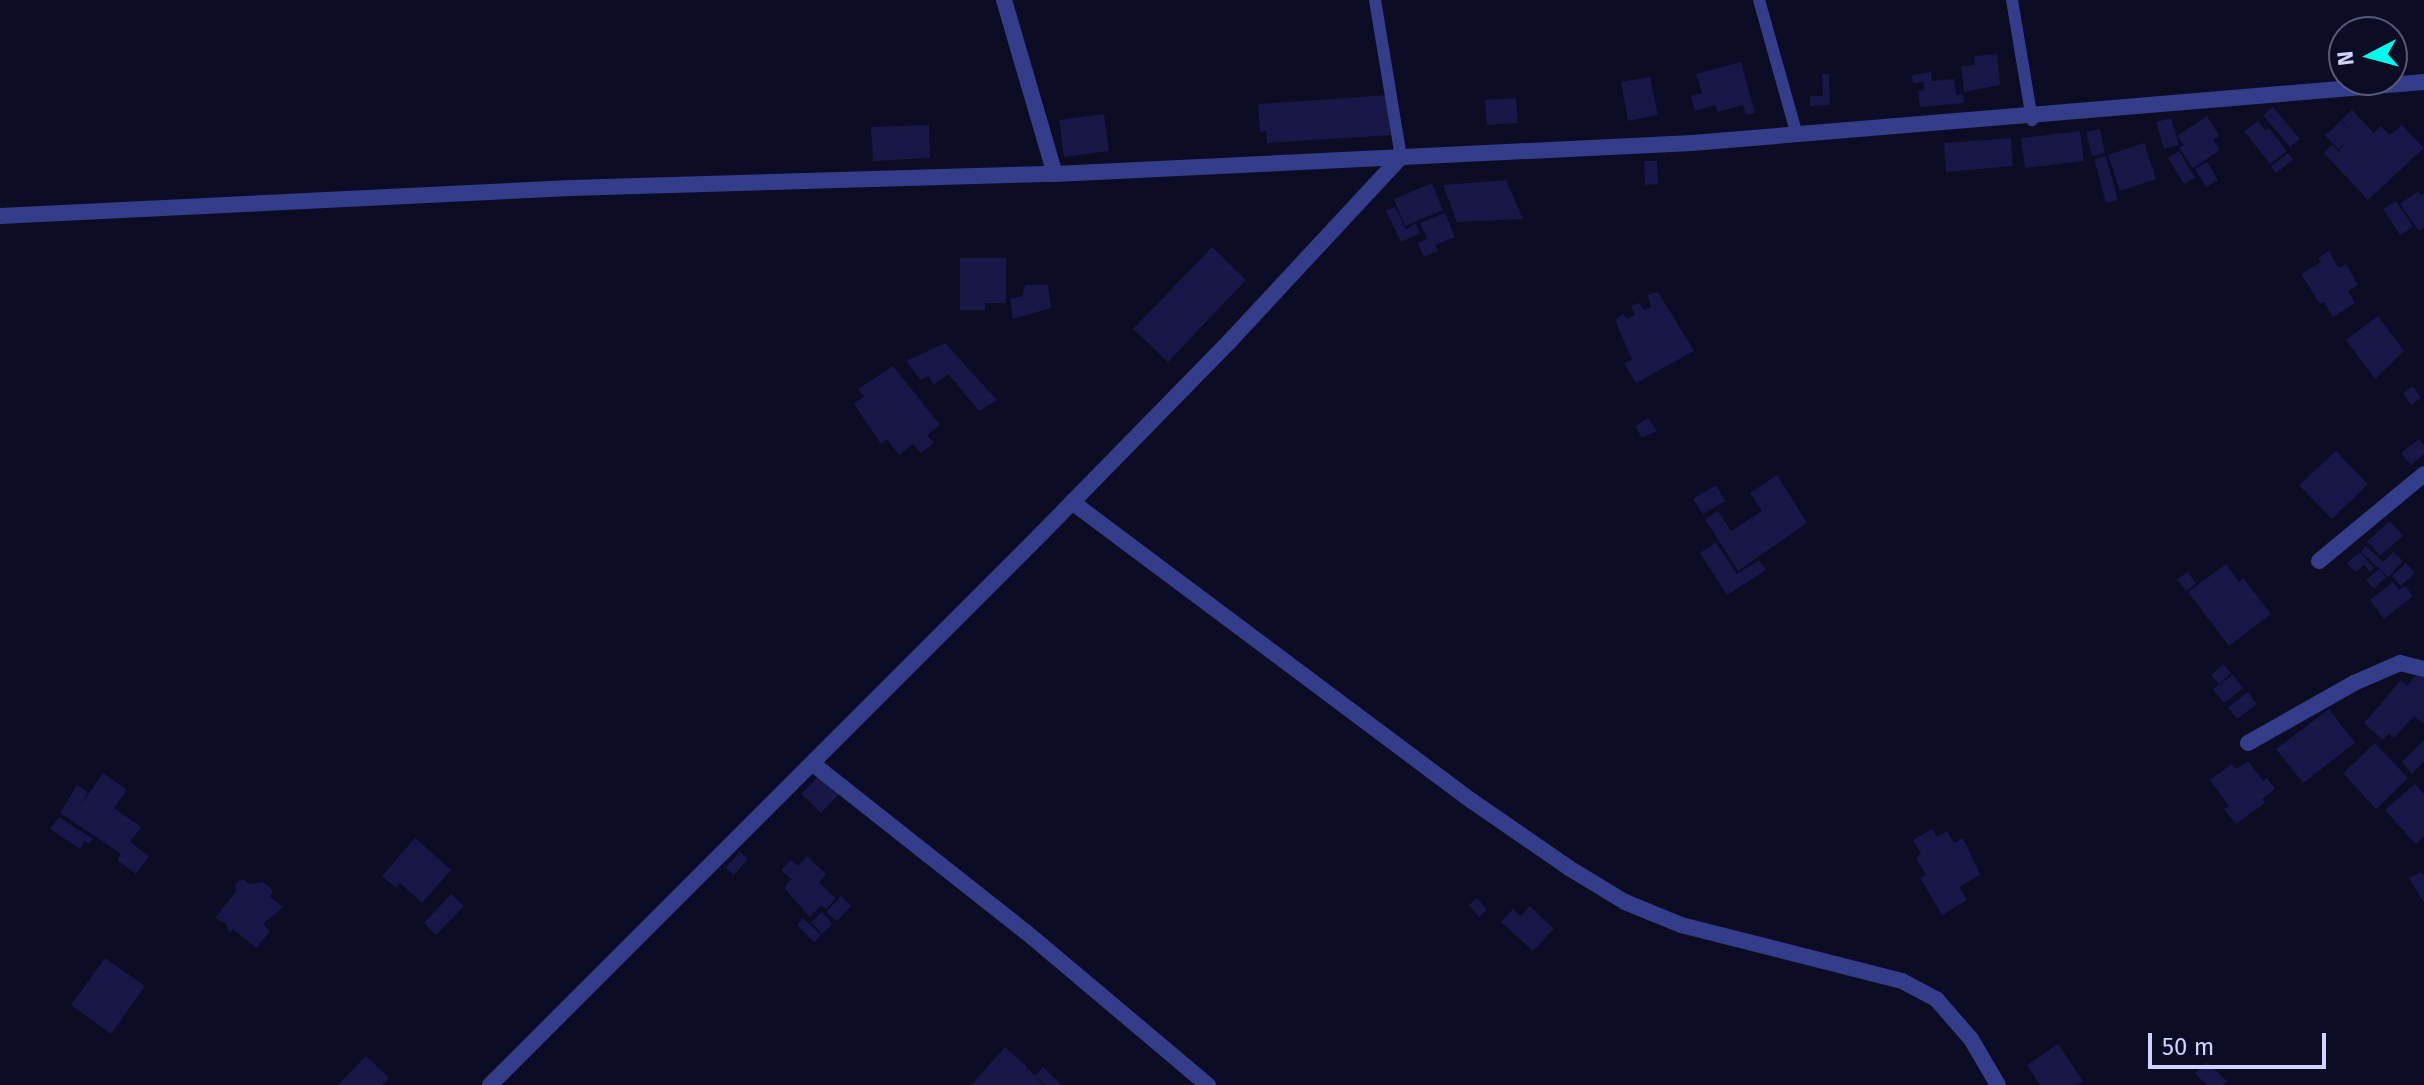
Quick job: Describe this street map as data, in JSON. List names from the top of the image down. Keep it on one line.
{"scale_bar":"50 m","north":"left"}
